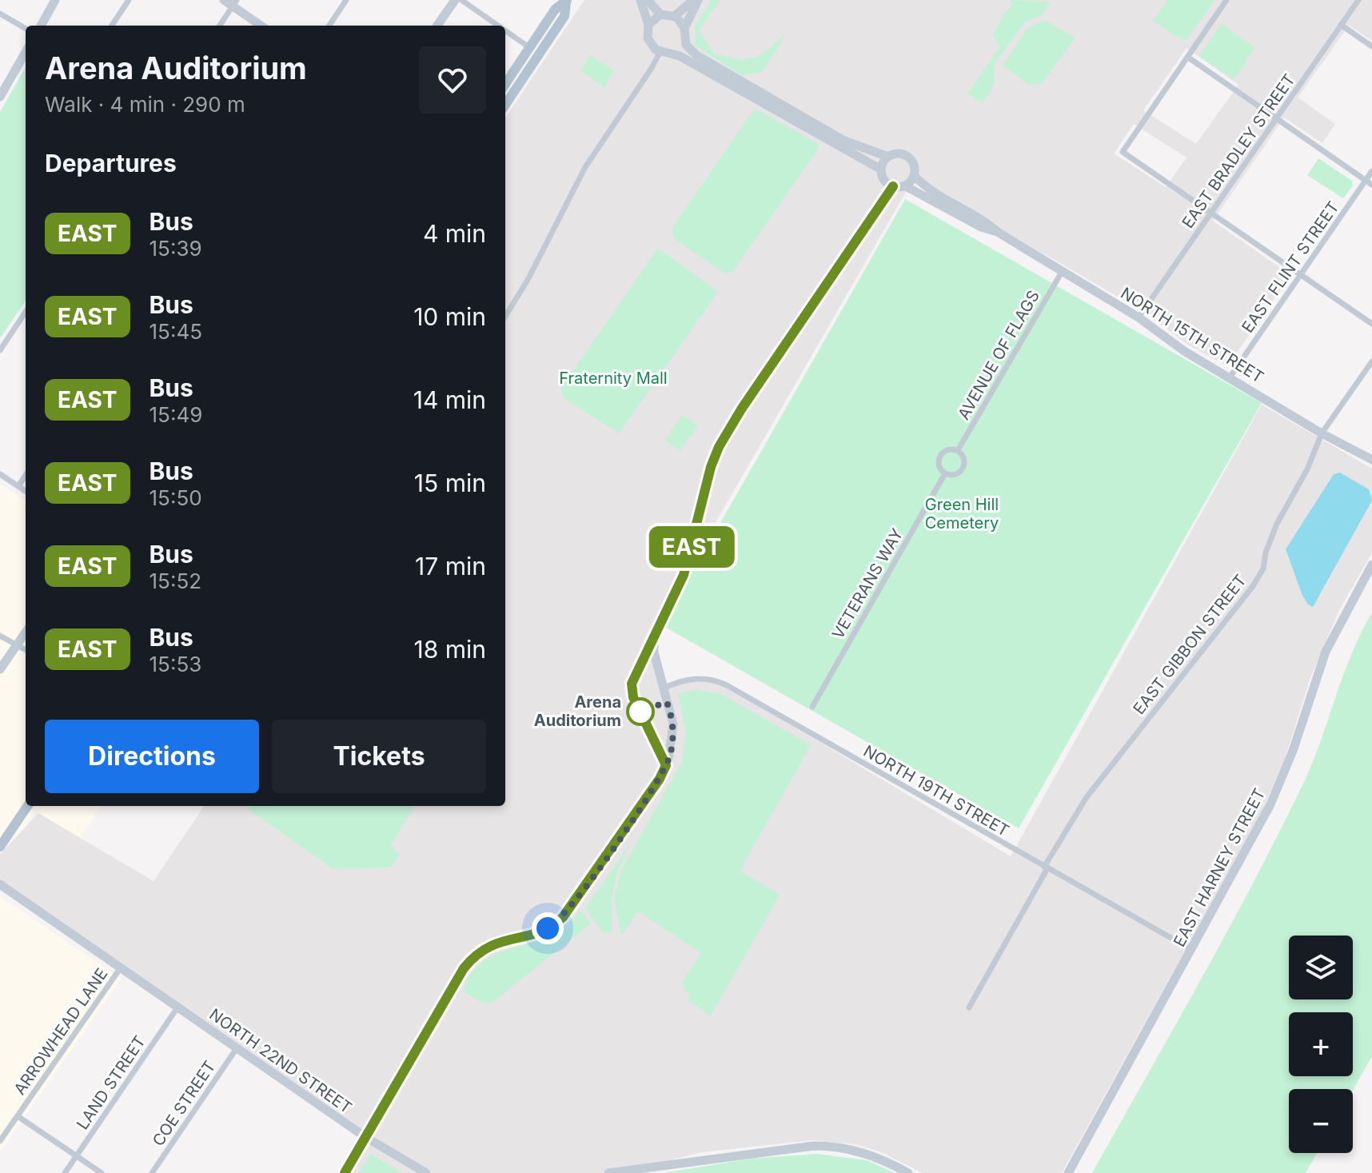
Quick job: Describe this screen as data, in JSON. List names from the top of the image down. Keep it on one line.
{"streets":{"street":["EAST BRADLEY STREET","EAST FLINT STREET","NORTH 15TH STREET","AVENUE OF FLAGS","VETERANS WAY","EAST GIBBON STREET","NORTH 19TH STREET","EAST HARNEY STREET","ARROWHEAD LANE","NORTH 22ND STREET","LAND STREET","COE STREET"]},"crossings":[["EAST BRADLEY STREET","NORTH 15TH STREET"],["EAST FLINT STREET","NORTH 15TH STREET"],["NORTH 15TH STREET","AVENUE OF FLAGS"],["NORTH 15TH STREET","EAST GIBBON STREET"],["AVENUE OF FLAGS","VETERANS WAY"],["EAST GIBBON STREET","NORTH 19TH STREET"],["NORTH 19TH STREET","EAST HARNEY STREET"],["ARROWHEAD LANE","NORTH 22ND STREET"],["NORTH 22ND STREET","LAND STREET"],["NORTH 22ND STREET","COE STREET"]],"parks":["Fraternity Mall","Green Hill Cemetery"],"places":["Arena Auditorium"],"lines":["bus line EAST"],"page":{"on_map":"EAST","heading":[["Arena Auditorium","Walk · 4 min · 290 m"],"Departures"],"list":[{"mark":"EAST","name":"Bus","note":"15:39","value":"4 min"},{"mark":"EAST","name":"Bus","note":"15:45","value":"10 min"},{"mark":"EAST","name":"Bus","note":"15:49","value":"14 min"},{"mark":"EAST","name":"Bus","note":"15:50","value":"15 min"},{"mark":"EAST","name":"Bus","note":"15:52","value":"17 min"},{"mark":"EAST","name":"Bus","note":"15:53","value":"18 min"}],"buttons":["Directions","Tickets"],"map_buttons":["+","−"]}}
